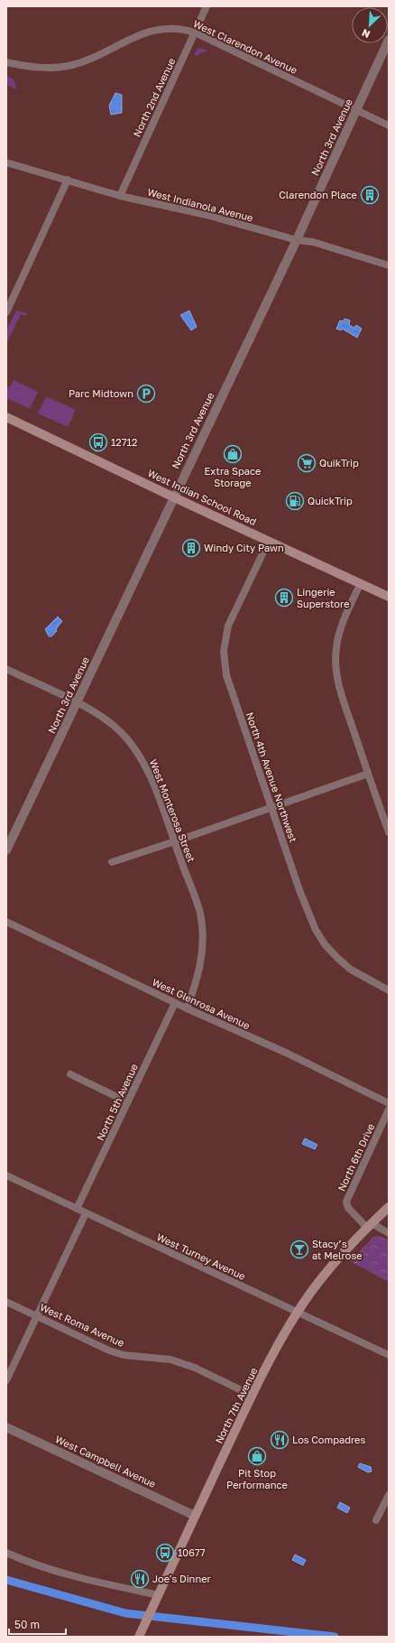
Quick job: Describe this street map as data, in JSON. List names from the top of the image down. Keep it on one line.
{"streets":{"main road":["West Indian School Road","North 7th Avenue"],"street":["West Clarendon Avenue","North 2nd Avenue","North 3rd Avenue","West Indianola Avenue","North 4th Avenue Northwest","West Monterosa Street","West Glenrosa Avenue","North 5th Avenue","North 6th Drive","West Turney Avenue","West Roma Avenue","West Campbell Avenue"]},"crossings":[["West Clarendon Avenue","North 2nd Avenue"],["West Clarendon Avenue","North 3rd Avenue"],["North 2nd Avenue","West Indianola Avenue"],["North 3rd Avenue","West Indianola Avenue"],["North 3rd Avenue","West Indian School Road"],["North 3rd Avenue","West Monterosa Street"],["West Indian School Road","North 4th Avenue Northwest"],["West Monterosa Street","West Glenrosa Avenue"],["West Glenrosa Avenue","North 5th Avenue"],["North 5th Avenue","West Turney Avenue"],["North 6th Drive","North 7th Avenue"],["West Turney Avenue","North 7th Avenue"],["West Roma Avenue","North 7th Avenue"],["North 7th Avenue","West Campbell Avenue"]],"places":{"building":["Clarendon Place","Windy City Pawn","Lingerie Superstore"],"parking":["Parc Midtown"],"bus stop":["12712","10677"],"shop":["Extra Space Storage","Pit Stop Performance"],"supermarket":["QuikTrip"],"fuel station":["QuickTrip"],"bar":["Stacy’s at Melrose"],"restaurant":["Los Compadres","Joe's Dinner"]},"scale_bar":"50 m","north":"bottom left"}
